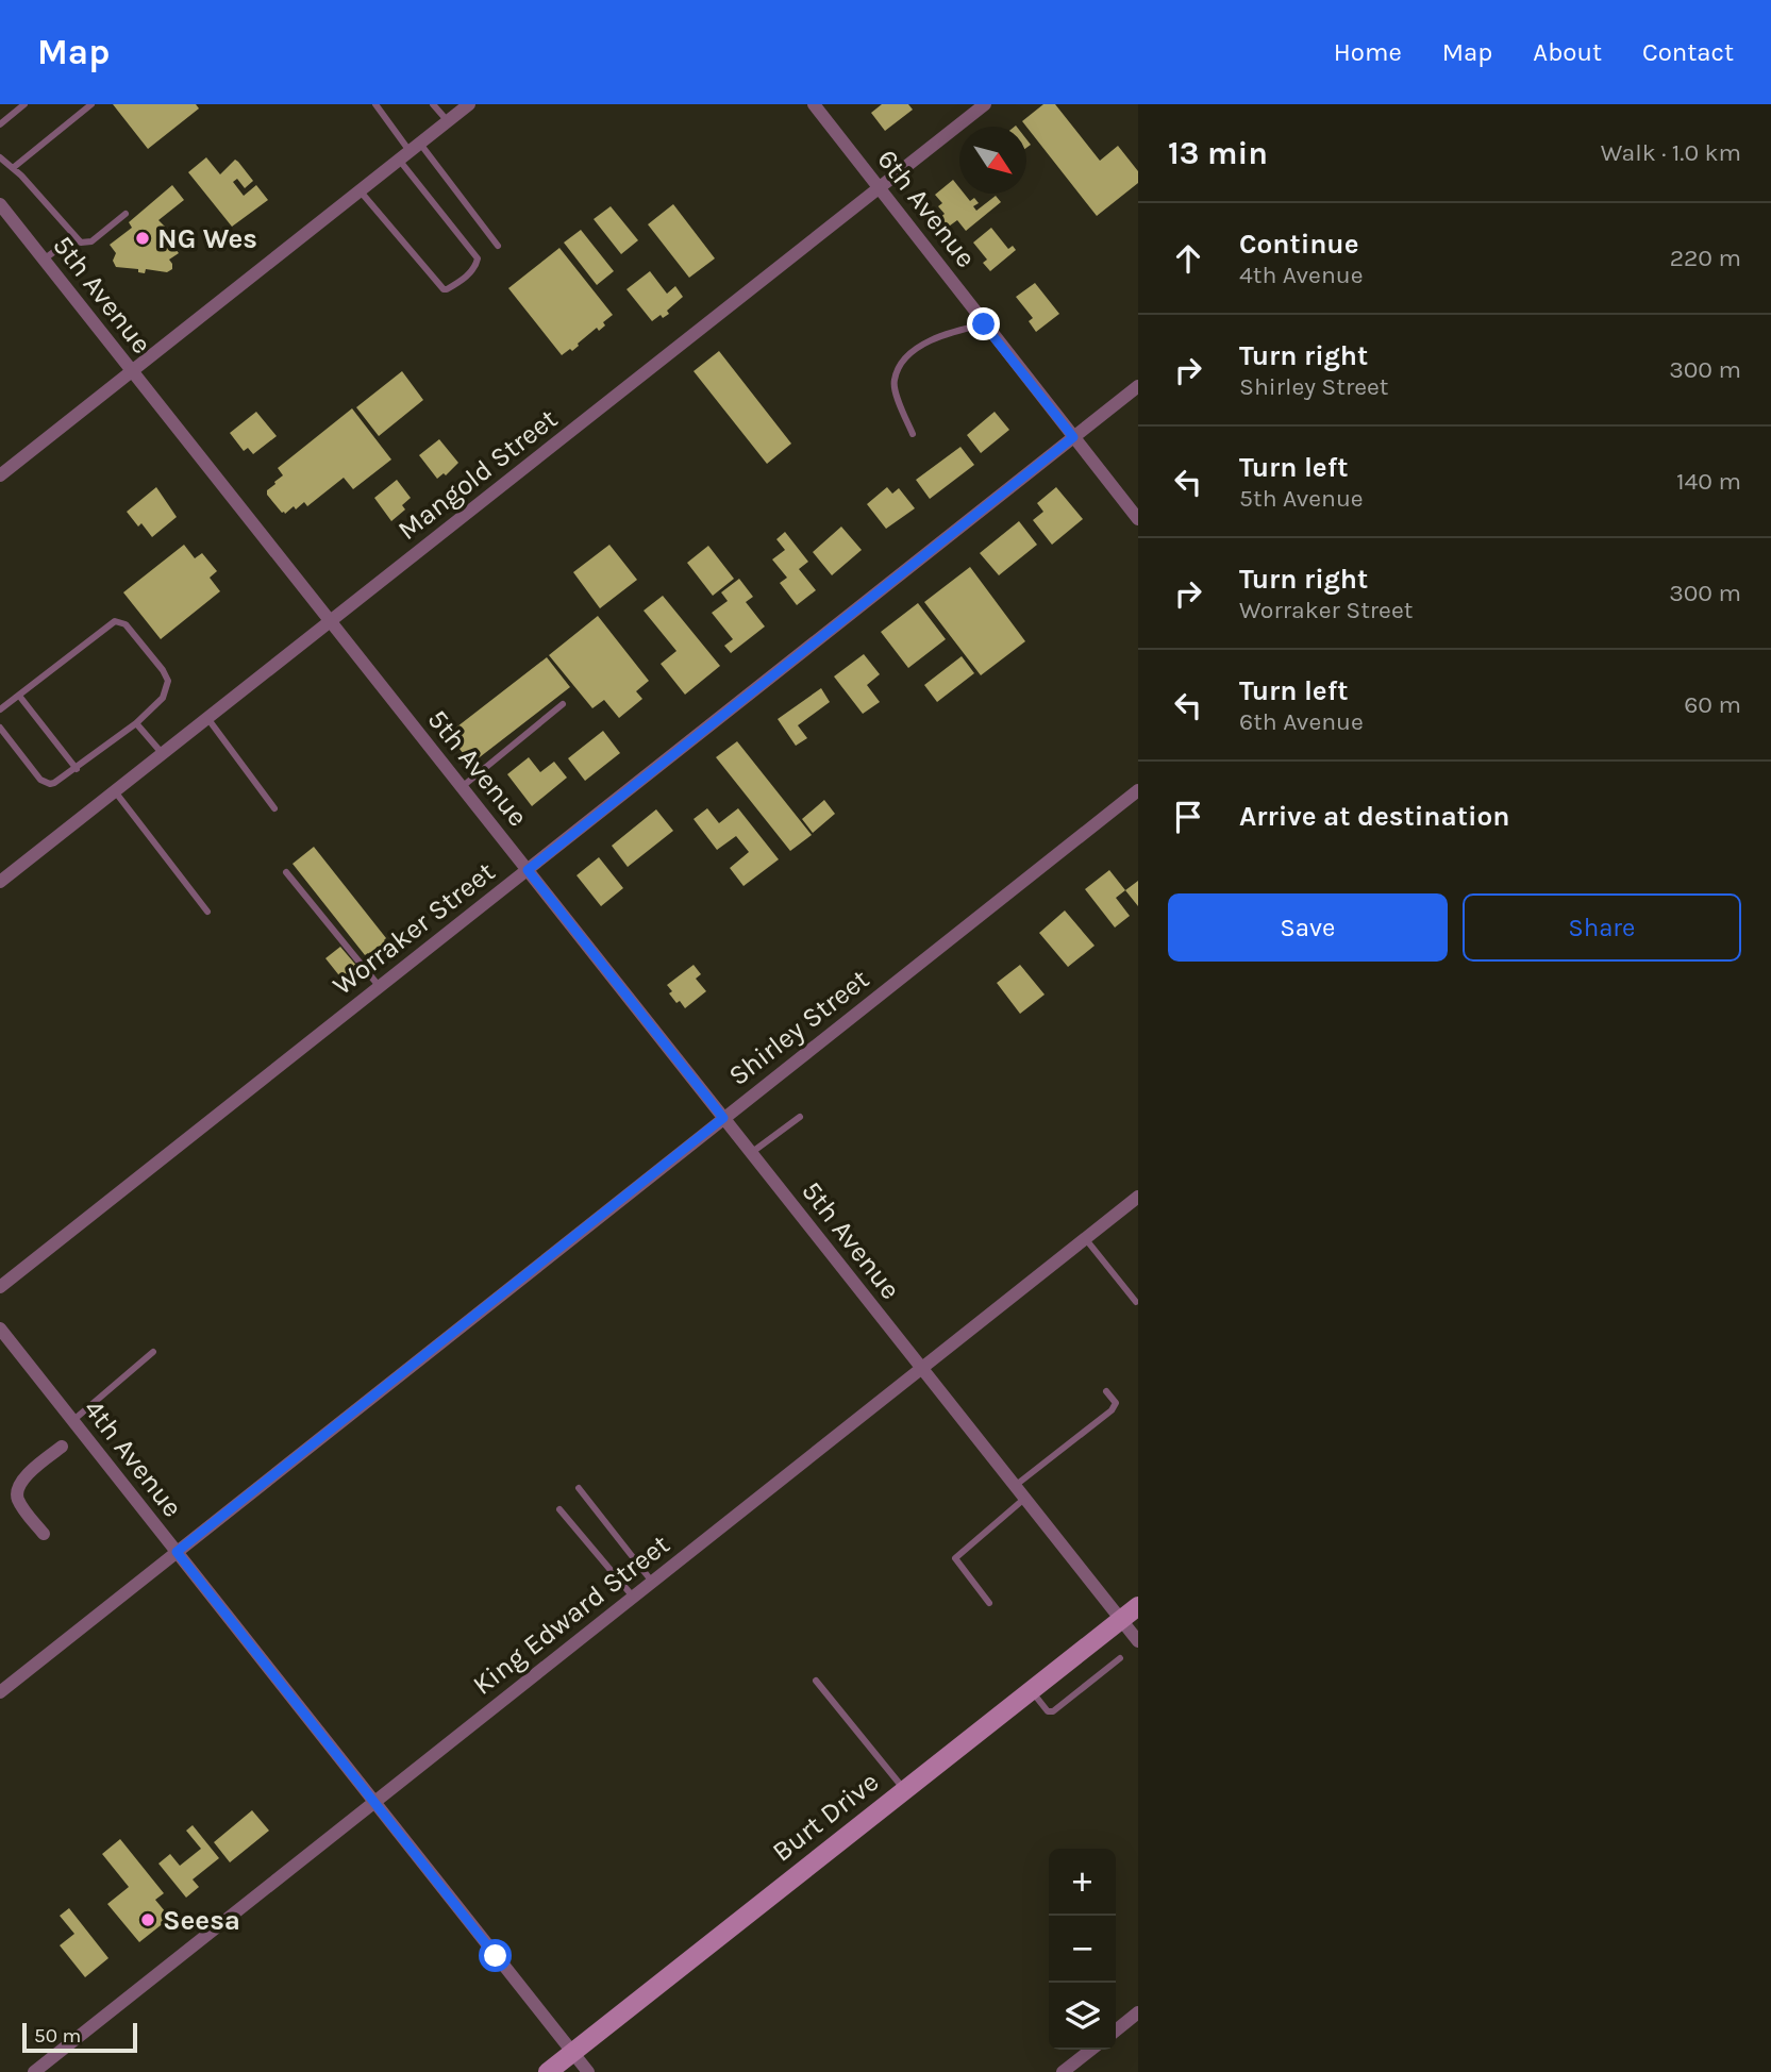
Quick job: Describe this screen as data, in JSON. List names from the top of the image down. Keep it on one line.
{"streets":{"street":["6th Avenue","5th Avenue","Mangold Street","Worraker Street","Shirley Street","4th Avenue","King Edward Street","Burt Drive"]},"crossings":[["6th Avenue","Mangold Street"],["6th Avenue","Worraker Street"],["5th Avenue","Mangold Street"],["5th Avenue","Worraker Street"],["5th Avenue","Shirley Street"],["5th Avenue","King Edward Street"],["5th Avenue","Burt Drive"],["Shirley Street","4th Avenue"],["4th Avenue","King Edward Street"],["4th Avenue","Burt Drive"]],"places":["NG Wes","Seesa"],"scale_bar":"50 m","north":"bottom right","page":{"header":"Map","nav":["Home","Map","About","Contact"],"heading":["13 min","Walk · 1.0 km"],"list":[["Continue","4th Avenue","220 m"],["Turn right","Shirley Street","300 m"],["Turn left","5th Avenue","140 m"],["Turn right","Worraker Street","300 m"],["Turn left","6th Avenue","60 m"],"Arrive at destination"],"buttons":["Save","Share"],"map_buttons":["+","−"],"scale":"50 m"}}
